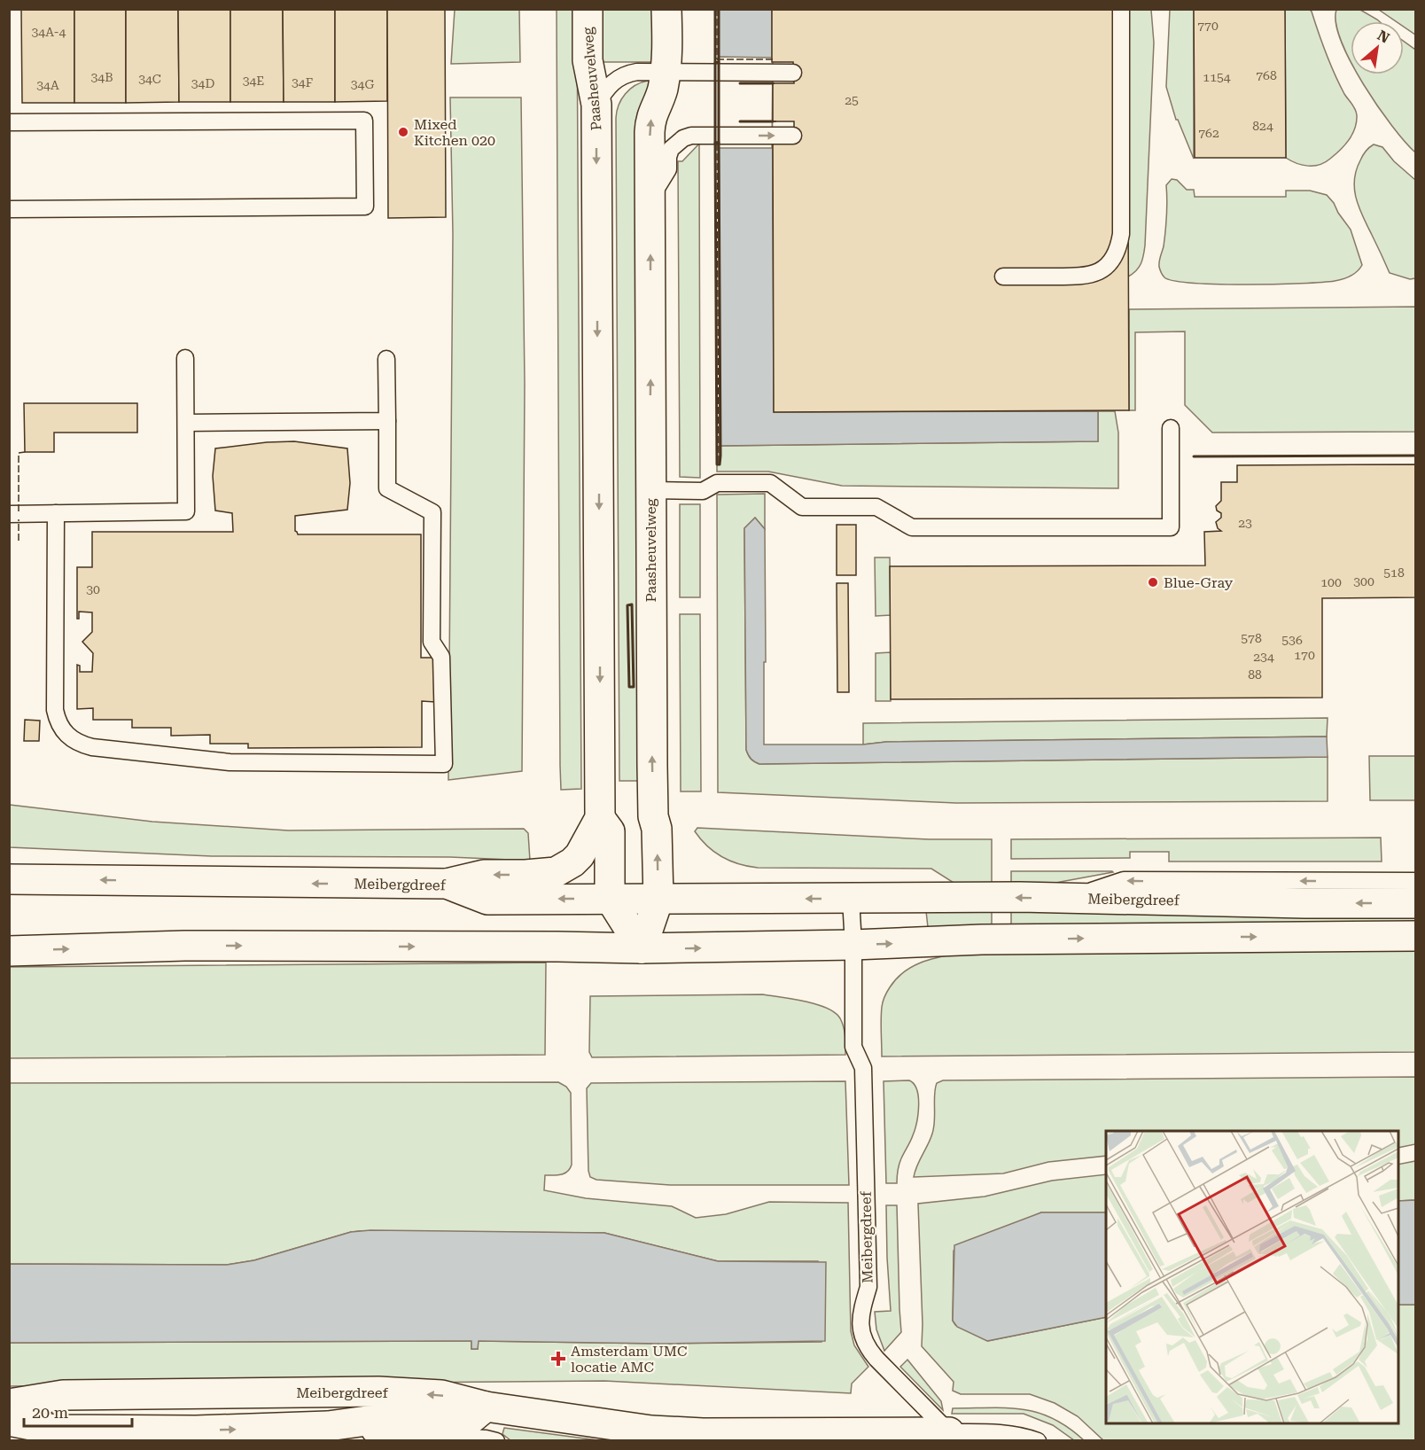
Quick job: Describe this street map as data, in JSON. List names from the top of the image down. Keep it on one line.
{"streets":{"street":["Paasheuvelweg","Meibergdreef"]},"crossings":[["Paasheuvelweg","Meibergdreef"]],"places":{"other":["Mixed Kitchen 020","Blue-Gray"],"health":["Amsterdam UMC locatie AMC"]},"house_numbers":["770","34A-4","768","34B","1154","34C","34E","34F","34D","34G","34A","25","824","762","23","518","300","100","30","578","536","170","234","88"],"scale_bar":"20 m","north":"top right"}
